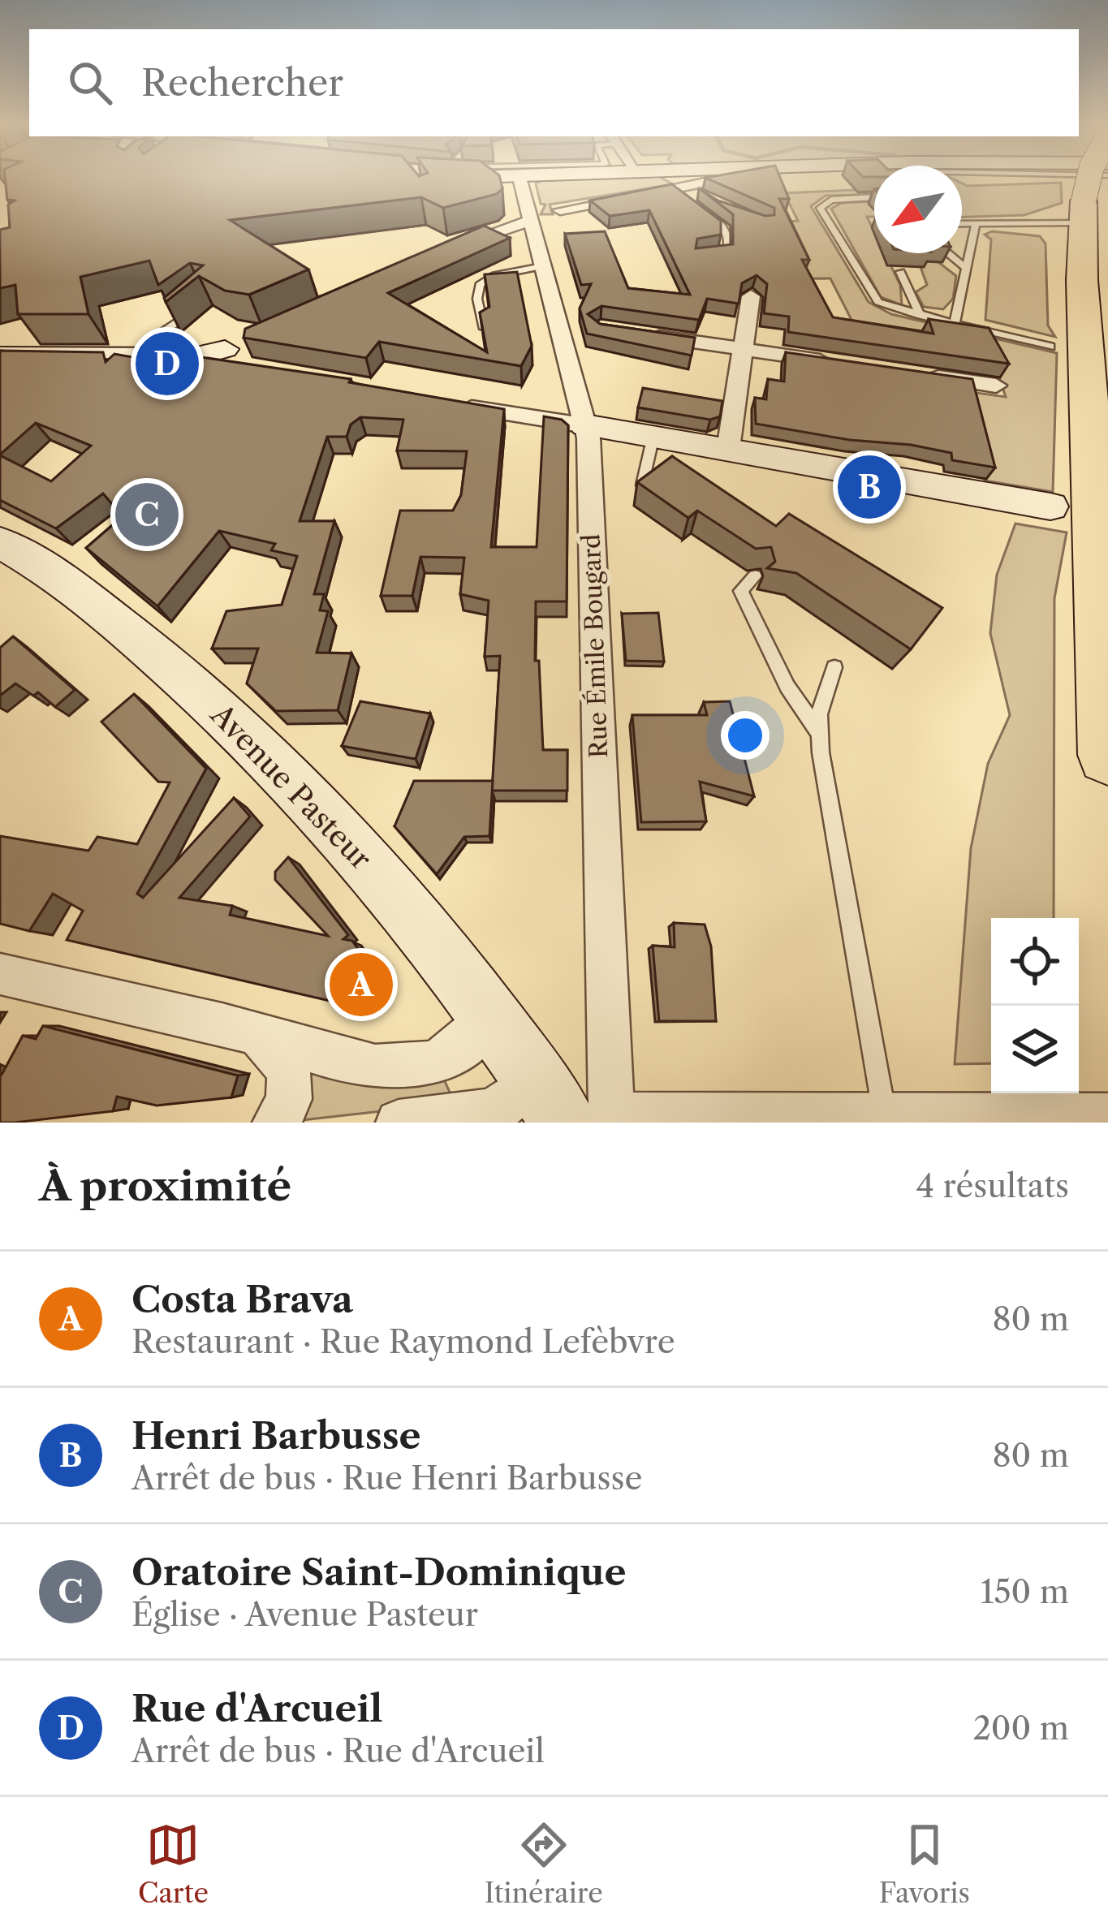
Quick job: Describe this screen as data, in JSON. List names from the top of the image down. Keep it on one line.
{"streets":{"main road":["Avenue Pasteur"],"street":["Rue Émile Bougard"]},"crossings":[["Rue Émile Bougard","Avenue Pasteur"]],"north":"bottom left","page":{"search":"Rechercher","pins":["D","B","C","A"],"heading":["À proximité","4 résultats"],"list":[{"mark":"A","name":"Costa Brava","note":"Restaurant · Rue Raymond Lefèbvre","value":"80 m"},{"mark":"B","name":"Henri Barbusse","note":"Arrêt de bus · Rue Henri Barbusse","value":"80 m"},{"mark":"C","name":"Oratoire Saint-Dominique","note":"Église · Avenue Pasteur","value":"150 m"},{"mark":"D","name":"Rue d'Arcueil","note":"Arrêt de bus · Rue d'Arcueil","value":"200 m"}],"nav":["Carte","Itinéraire","Favoris"]}}
